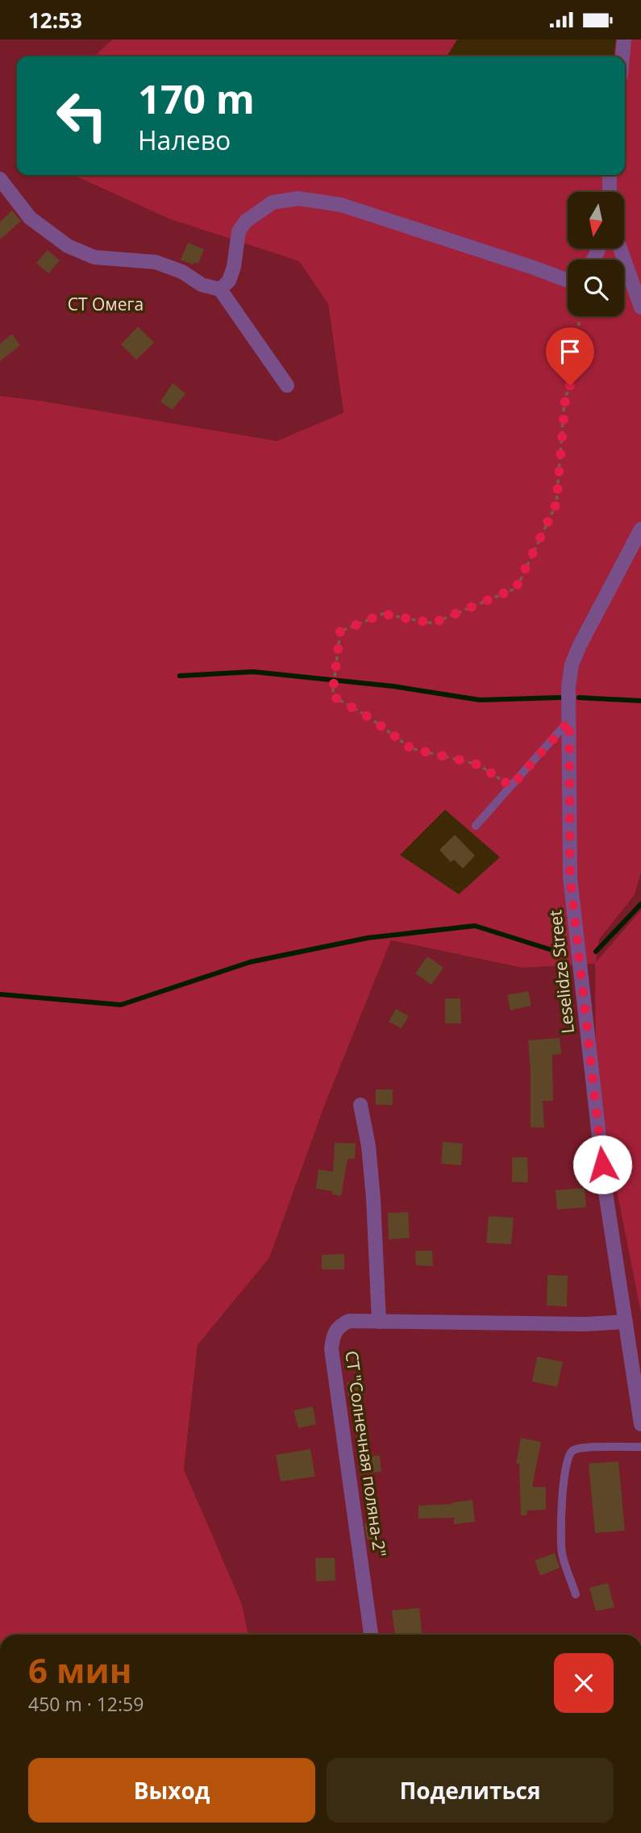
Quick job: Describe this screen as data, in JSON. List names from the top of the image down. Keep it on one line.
{"streets":{"street":["Leselidze Street","СТ \"Солнечная поляна-2\""]},"crossings":[["Leselidze Street","СТ \"Солнечная поляна-2\""]],"parks":["СТ Омега"],"north":"bottom","page":{"status":"12:53","turn":["170 m","Налево"],"heading":["6 мин","450 m · 12:59"],"buttons":["Выход","Поделиться"]}}
